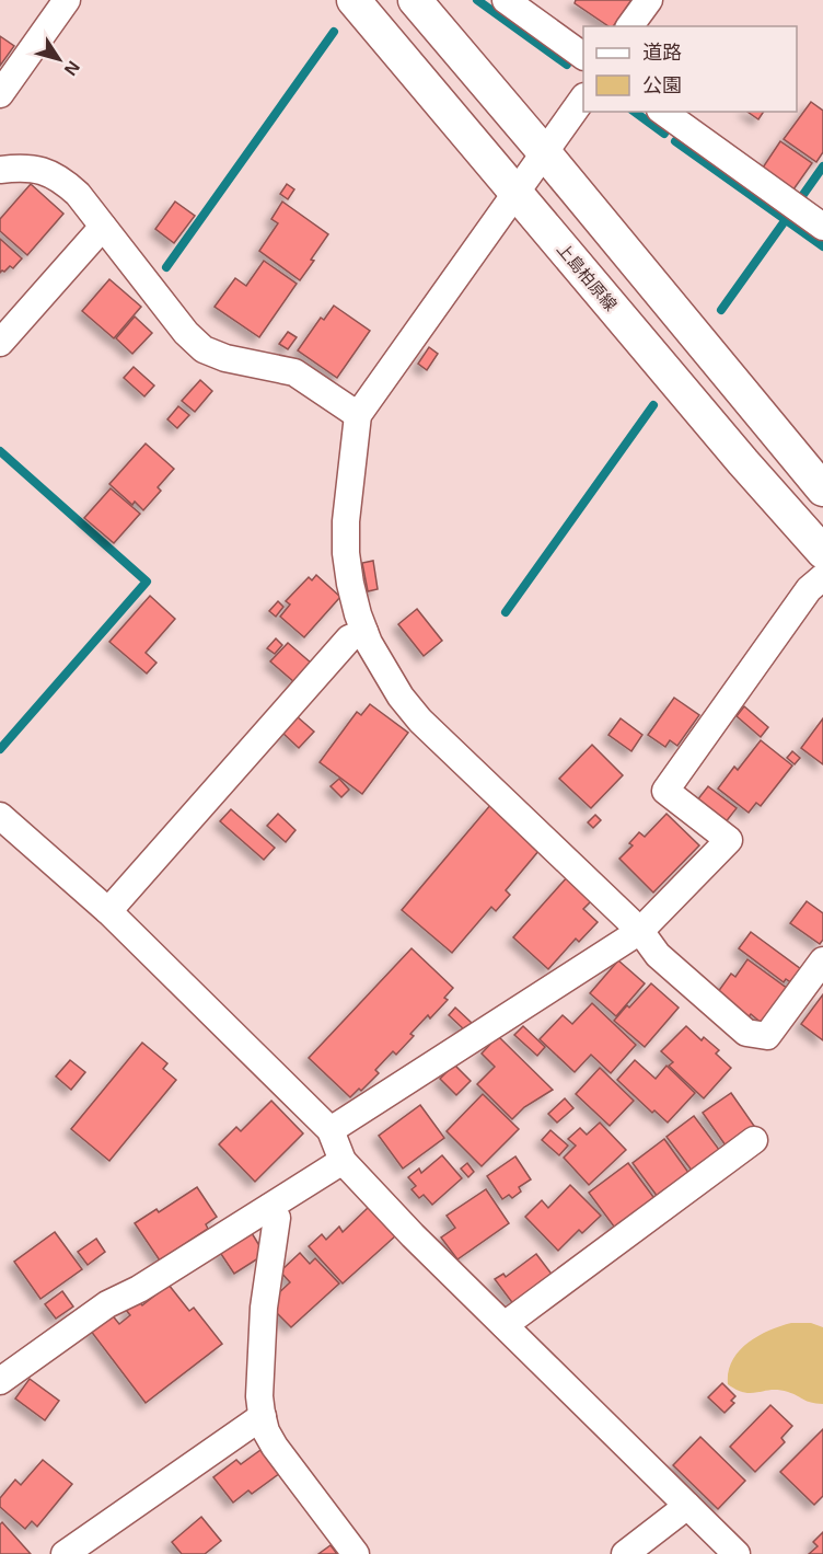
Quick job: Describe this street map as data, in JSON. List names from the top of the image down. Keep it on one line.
{"streets":{"street":["上島柏原線"]},"legend":["道路","公園"],"north":"bottom right"}
